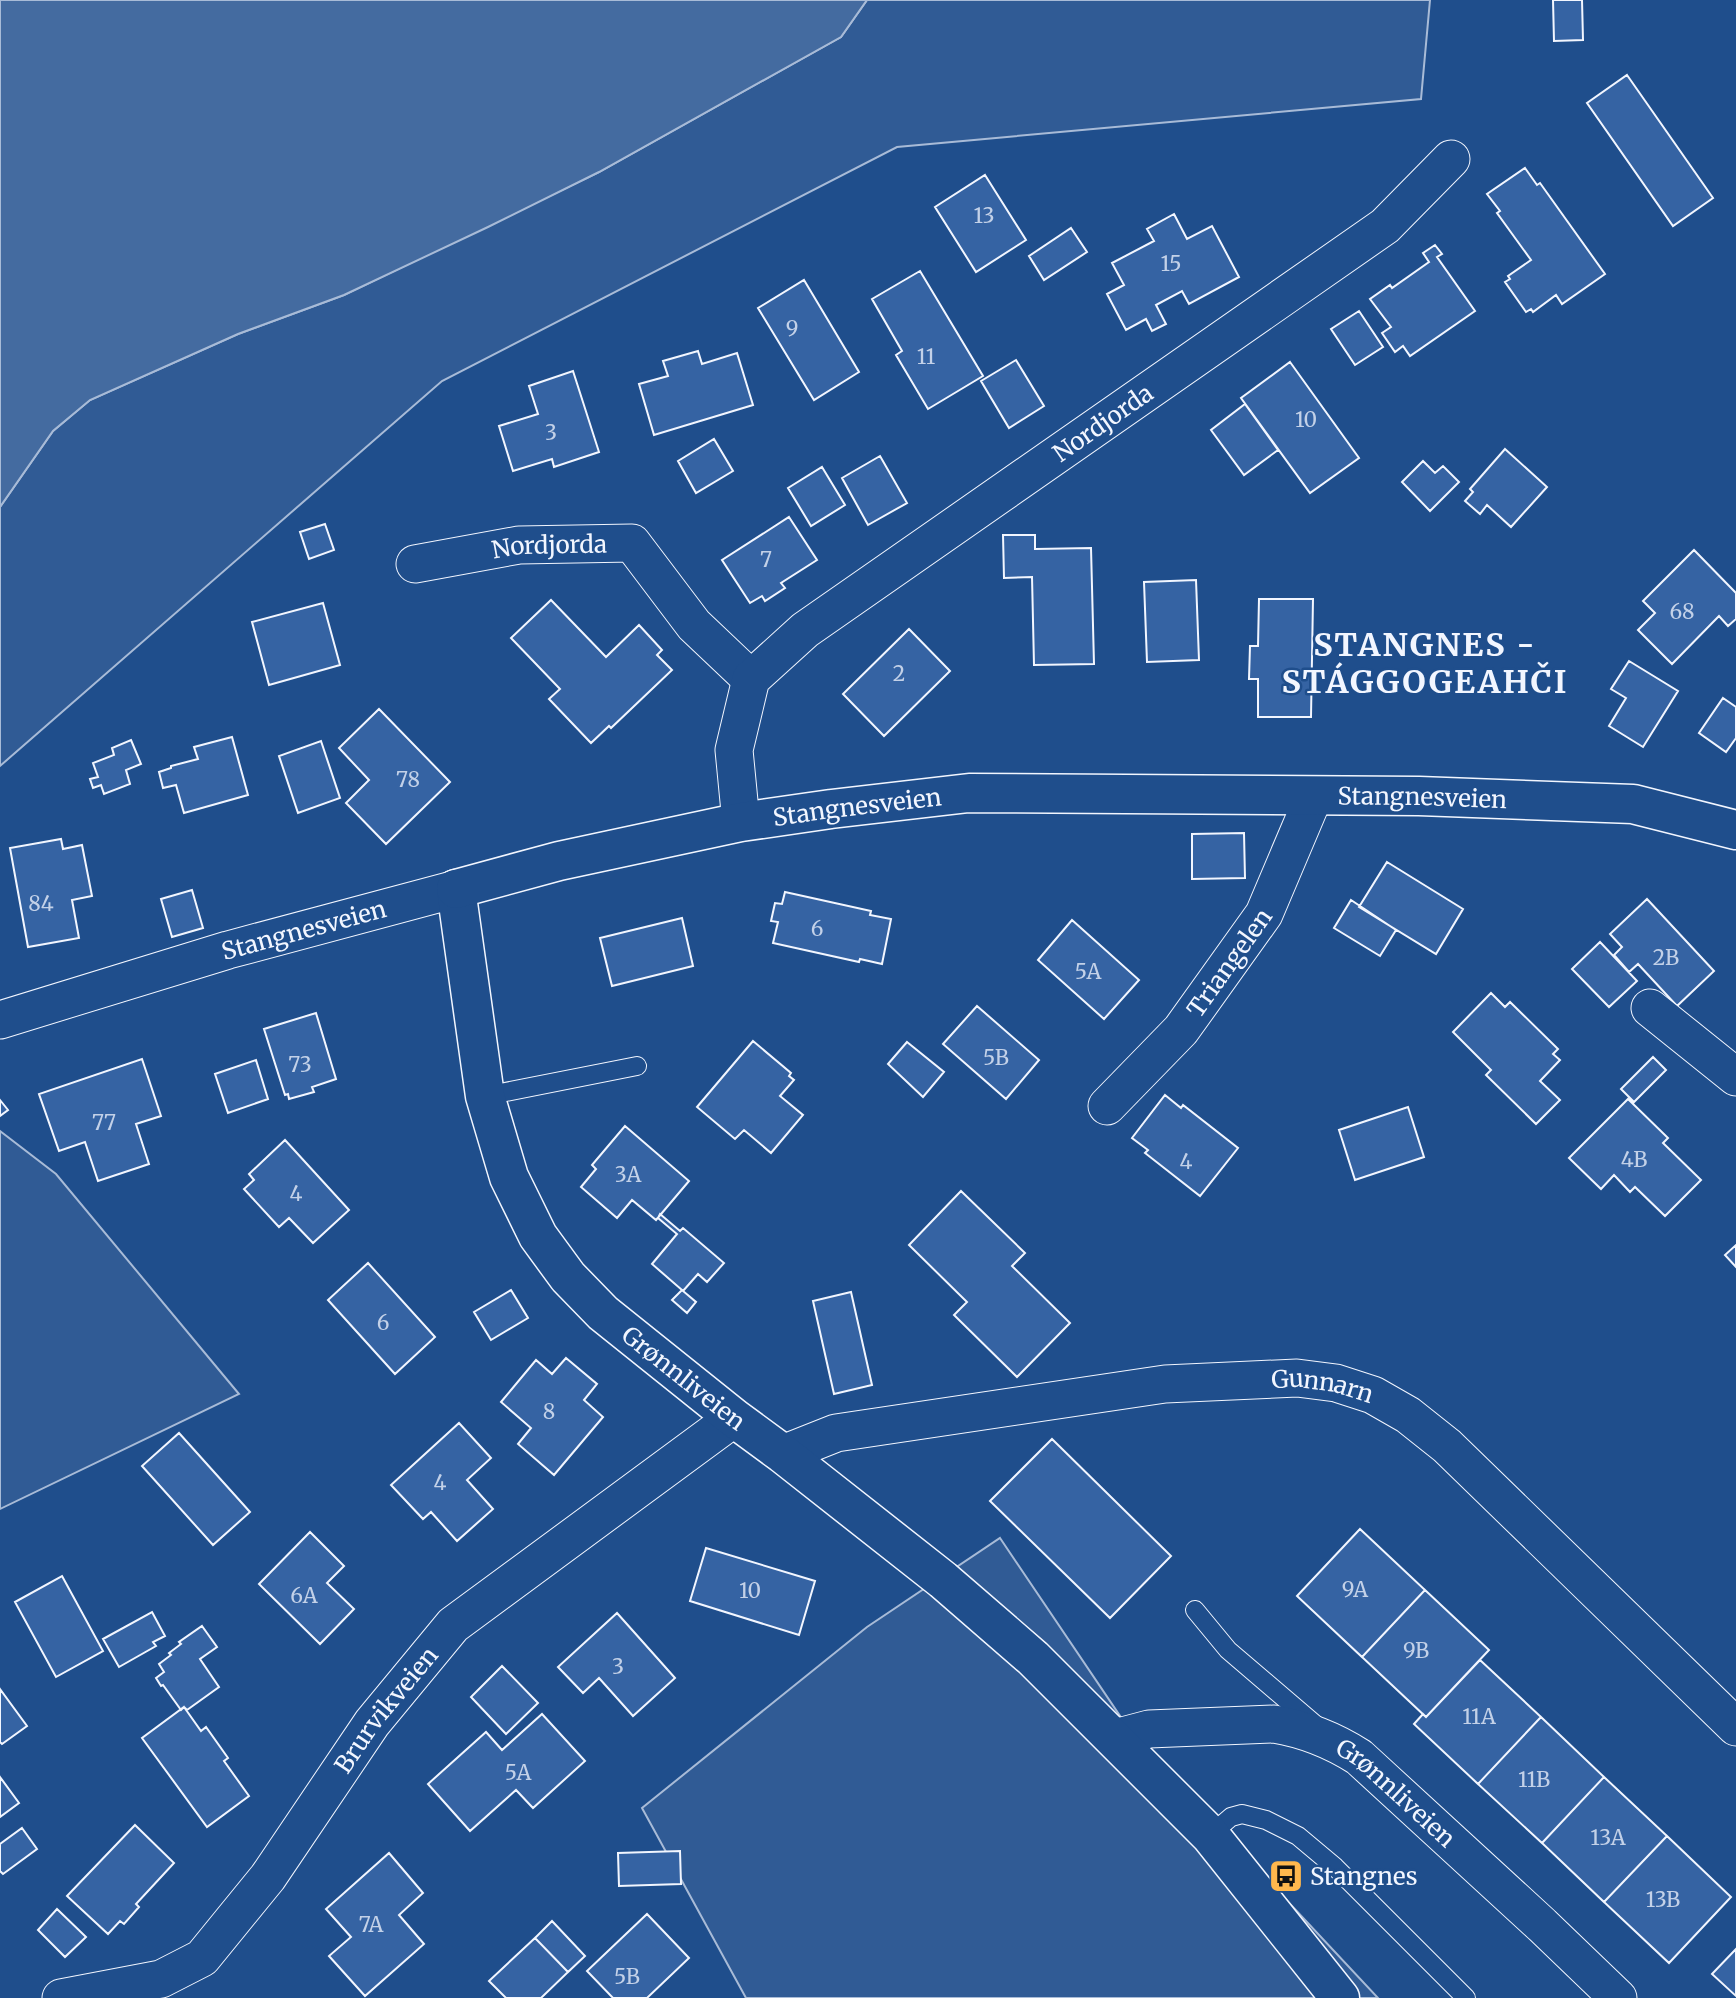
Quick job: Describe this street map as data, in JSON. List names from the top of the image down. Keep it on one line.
{"streets":{"street":["Nordjorda","Stangnesveien","Triangelen","Grønnliveien","Gunnarn","Brurvikveien"]},"crossings":[["Stangnesveien","Triangelen"],["Stangnesveien","Grønnliveien"],["Grønnliveien","Gunnarn"],["Grønnliveien","Brurvikveien"]],"districts":["STANGNES - STÁGGOGEAHČI"],"places":{"bus stop":["Stangnes"]},"house_numbers":["13","15","9","11","10","3","7","68","2","78","84","6","2B","5A","5B","73","77","4B","4","3A","4","6","8","4","9A","10","6A","9B","3","11A","5A","11B","13A","13B","7A","5B"]}
